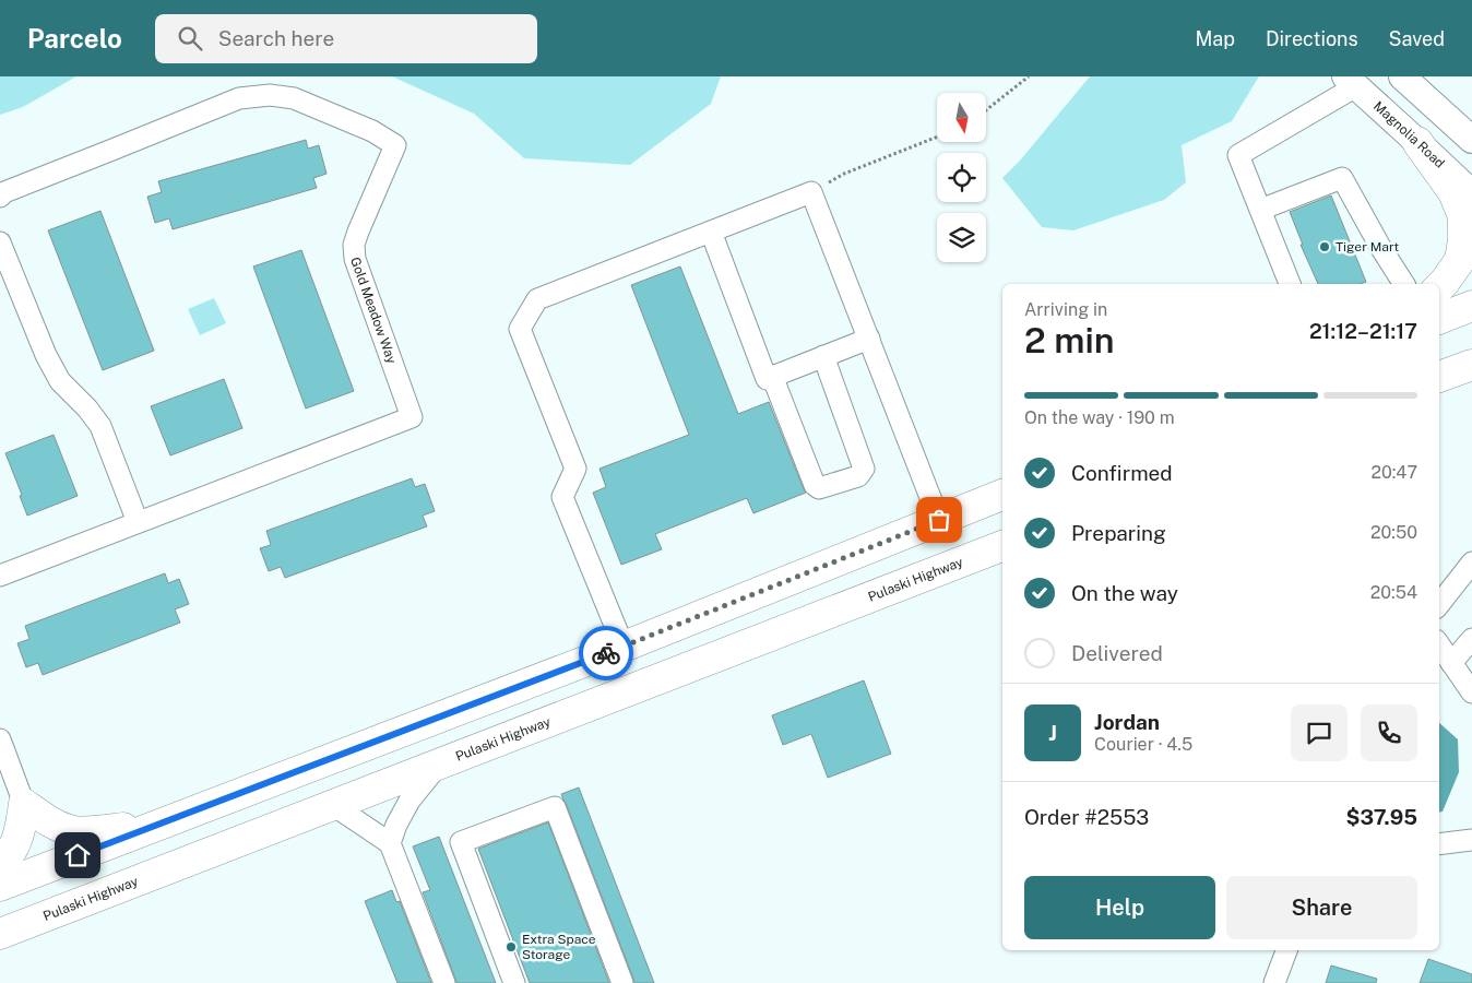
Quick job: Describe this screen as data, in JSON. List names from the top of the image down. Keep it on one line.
{"streets":{"highway":["Pulaski Highway"],"main road":["Magnolia Road"],"street":["Gold Meadow Way"]},"places":["Tiger Mart","Extra Space Storage"],"north":"bottom","page":{"header":"Parcelo","search":"Search here","nav":["Map","Directions","Saved"],"heading":["2 min","Arriving in","21:12–21:17"],"panel":["Jordan","Courier · 4.5","Order #2553","$37.95"],"bar":"On the way · 190 m","list":[["Confirmed","20:47"],["Preparing","20:50"],["On the way","20:54"],"Delivered"],"round":"J","buttons":["Help","Share"]}}
